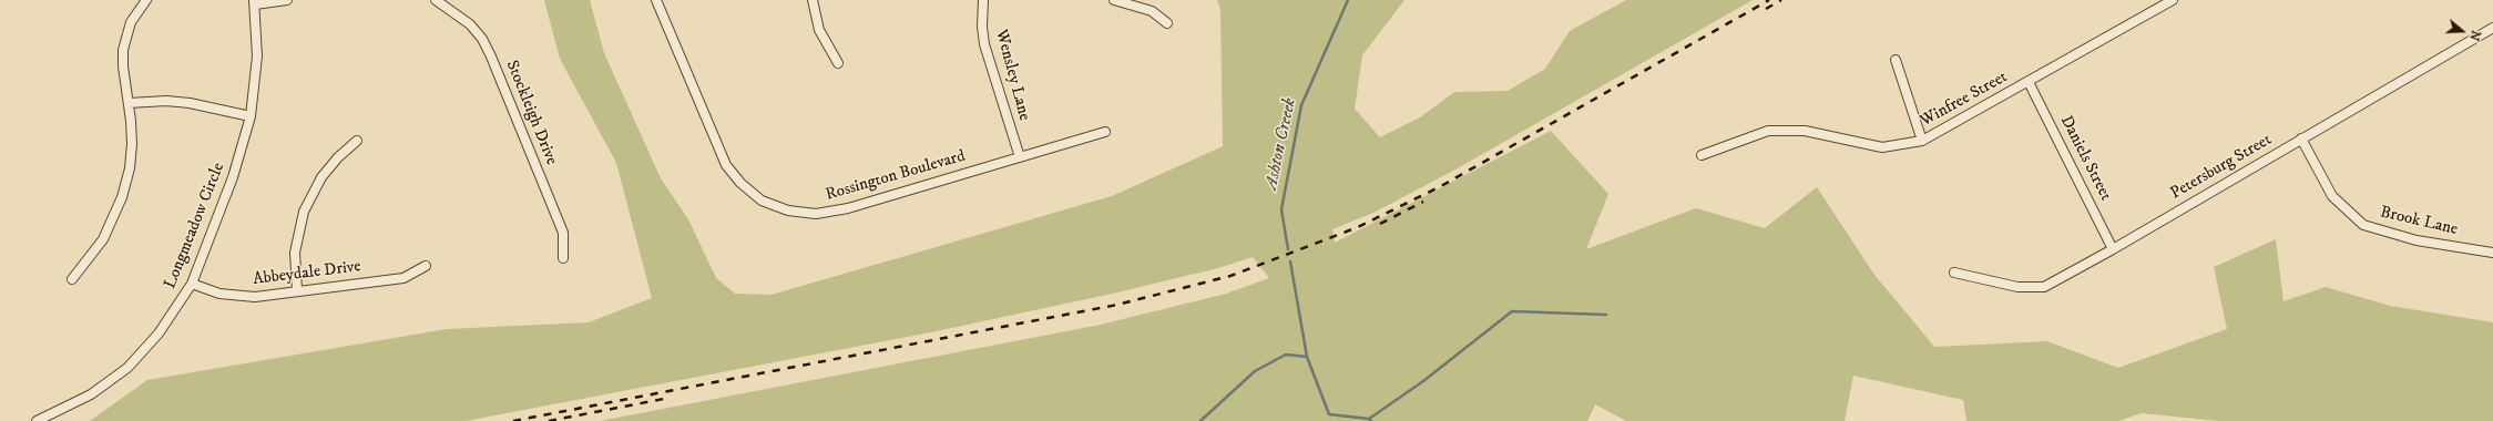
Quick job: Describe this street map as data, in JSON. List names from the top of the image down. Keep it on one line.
{"streets":{"street":["Wensley Lane","Winfree Street","Stockleigh Drive","Daniels Street","Petersburg Street","Rossington Boulevard","Brook Lane","Longmeadow Circle","Abbeydale Drive"]},"crossings":[["Wensley Lane","Rossington Boulevard"],["Winfree Street","Daniels Street"],["Daniels Street","Petersburg Street"],["Petersburg Street","Brook Lane"],["Longmeadow Circle","Abbeydale Drive"]],"water":["Ashton Creeek"],"north":"right"}
